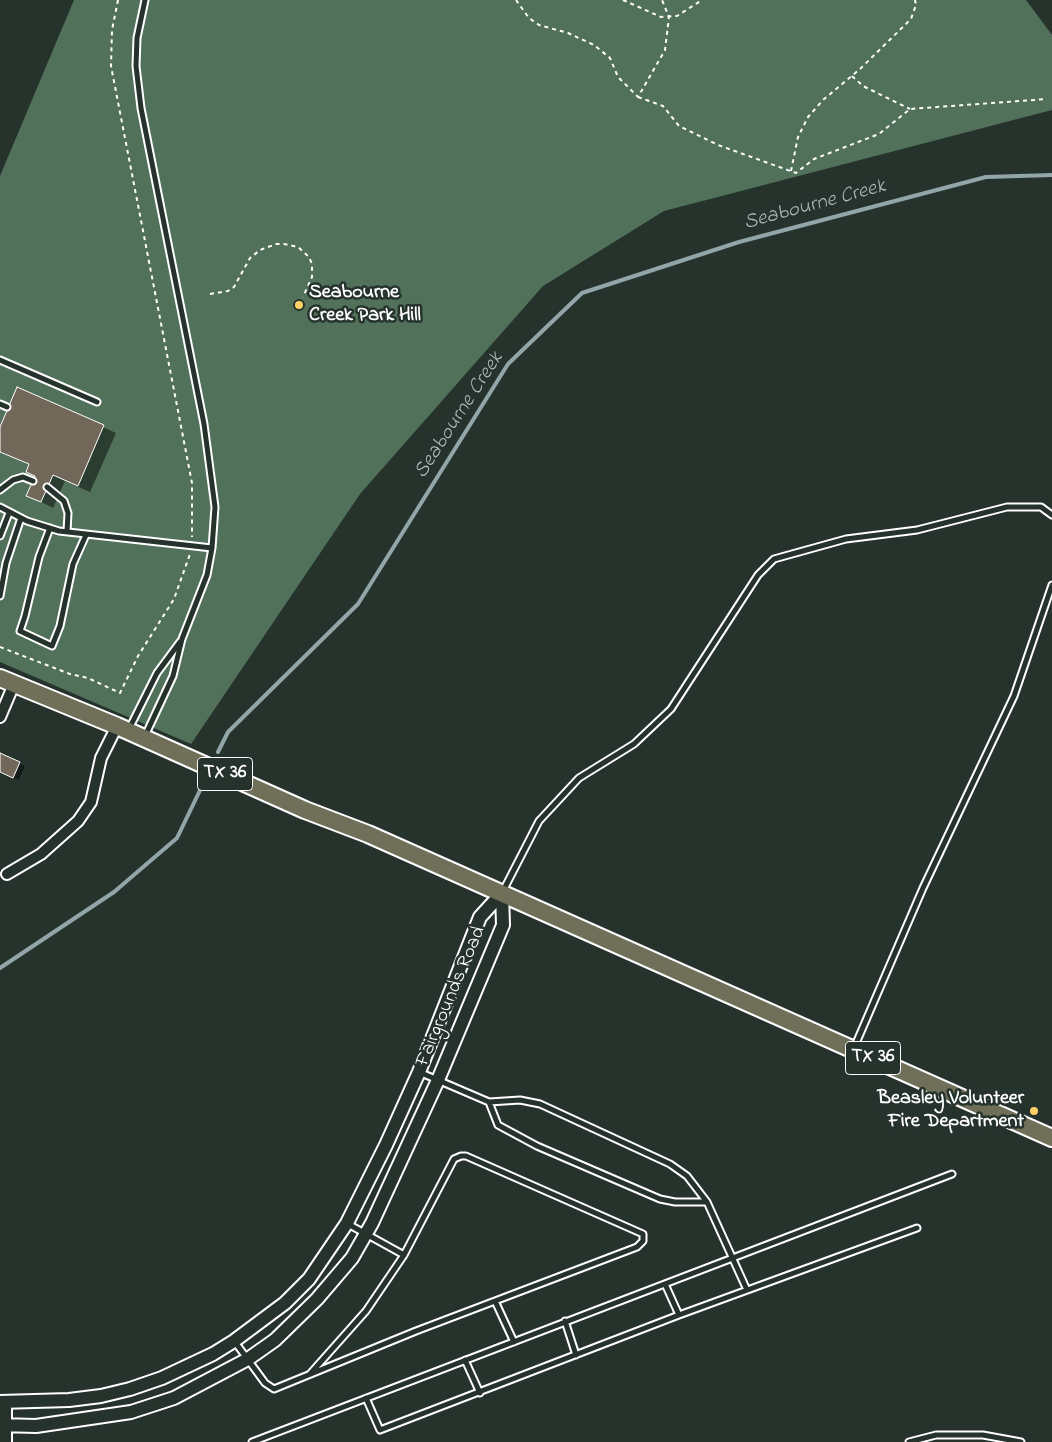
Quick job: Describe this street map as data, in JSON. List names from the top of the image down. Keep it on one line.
{"streets":{"main road":["TX 36"],"street":["Fairgrounds Road"]},"crossings":[["TX 36","Fairgrounds Road"]],"water":["Seabourne Creek"],"places":["Seabourne Creek Park Hill","Beasley Volunteer Fire Department"]}
